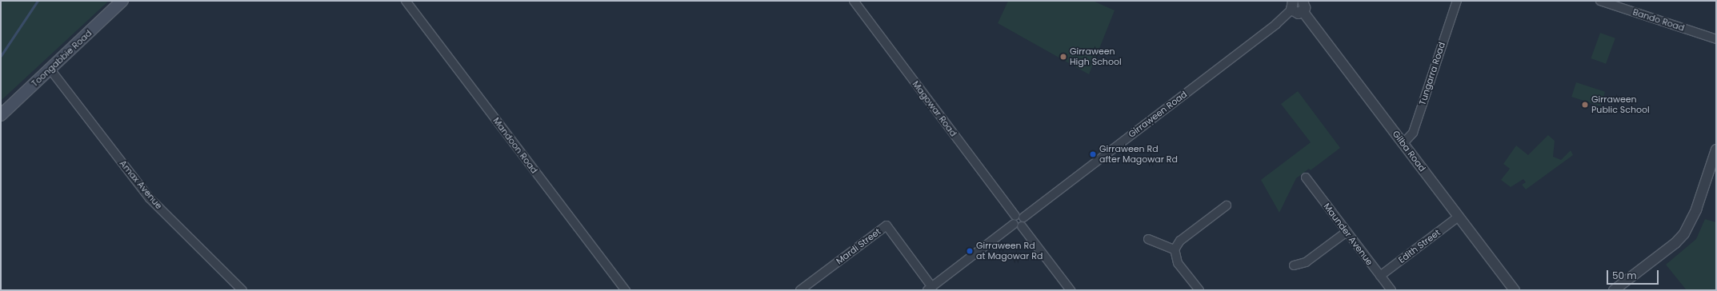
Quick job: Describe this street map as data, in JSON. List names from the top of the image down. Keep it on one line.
{"streets":{"main road":["Toongabbie Road"],"street":["Bando Road","Tungarra Road","Magowar Road","Girraween Road","Mandoon Road","Gilba Road","Amax Avenue","Maunder Avenue","Mardi Street","Edith Street"]},"crossings":[["Toongabbie Road","Amax Avenue"],["Tungarra Road","Gilba Road"],["Gilba Road","Edith Street"],["Maunder Avenue","Edith Street"]],"places":["Girraween High School","Girraween Public School","Girraween Rd after Magowar Rd","Girraween Rd at Magowar Rd"],"scale_bar":"50 m"}
